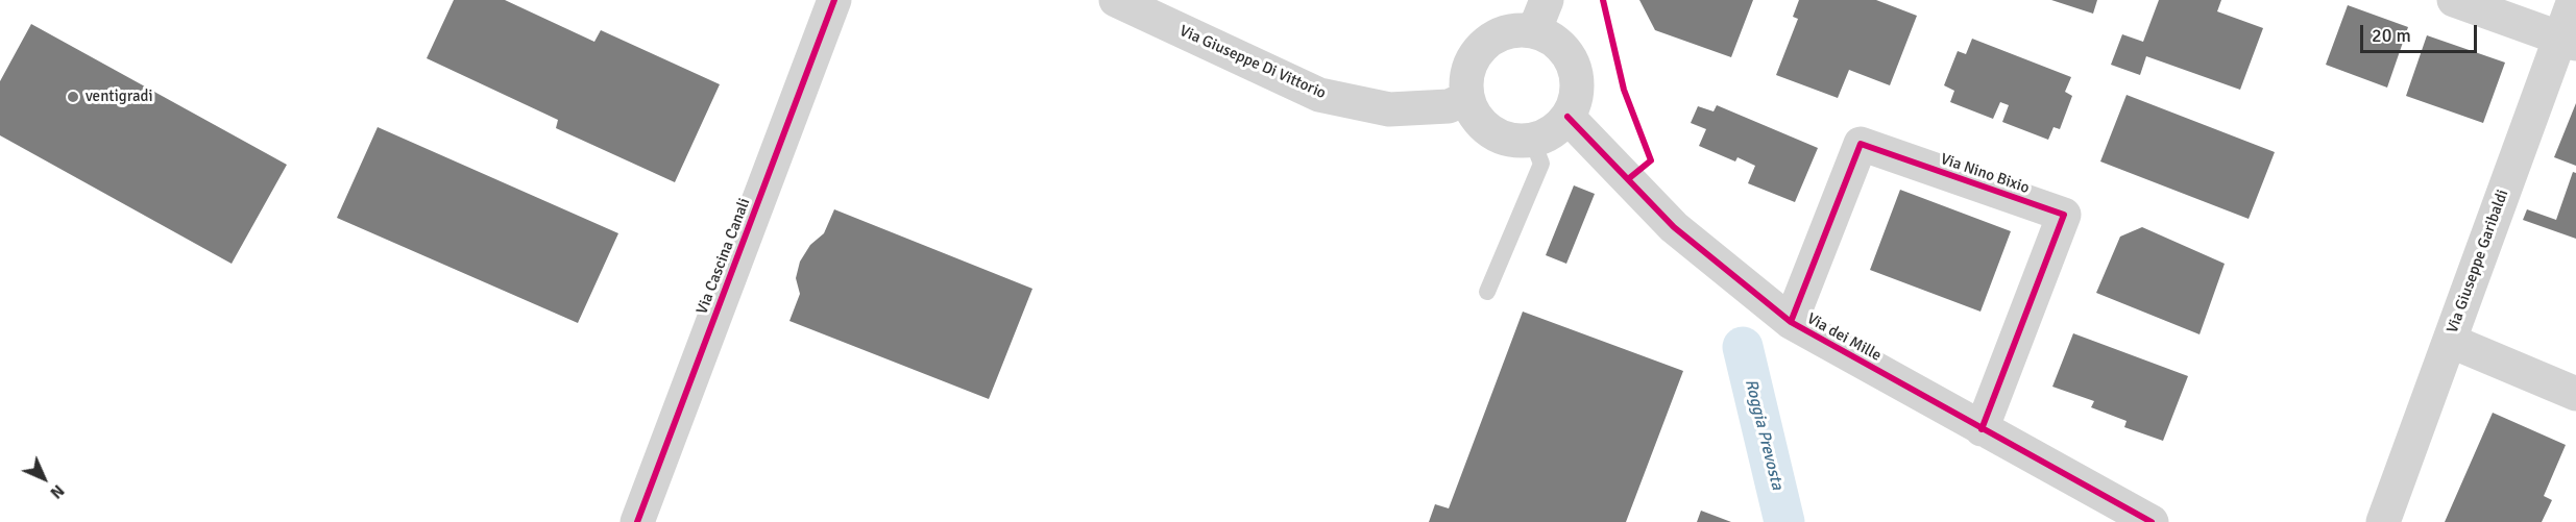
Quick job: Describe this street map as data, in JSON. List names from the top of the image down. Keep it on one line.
{"streets":{"street":["Via Giuseppe Di Vittorio","Via Nino Bixio","Via Cascina Canali","Via Giuseppe Garibaldi","Via dei Mille"]},"crossings":[["Via Giuseppe Di Vittorio","Via dei Mille"],["Via Nino Bixio","Via dei Mille"]],"water":["Roggia Prevosta"],"places":["ventigradi"],"scale_bar":"20 m","north":"bottom right"}
